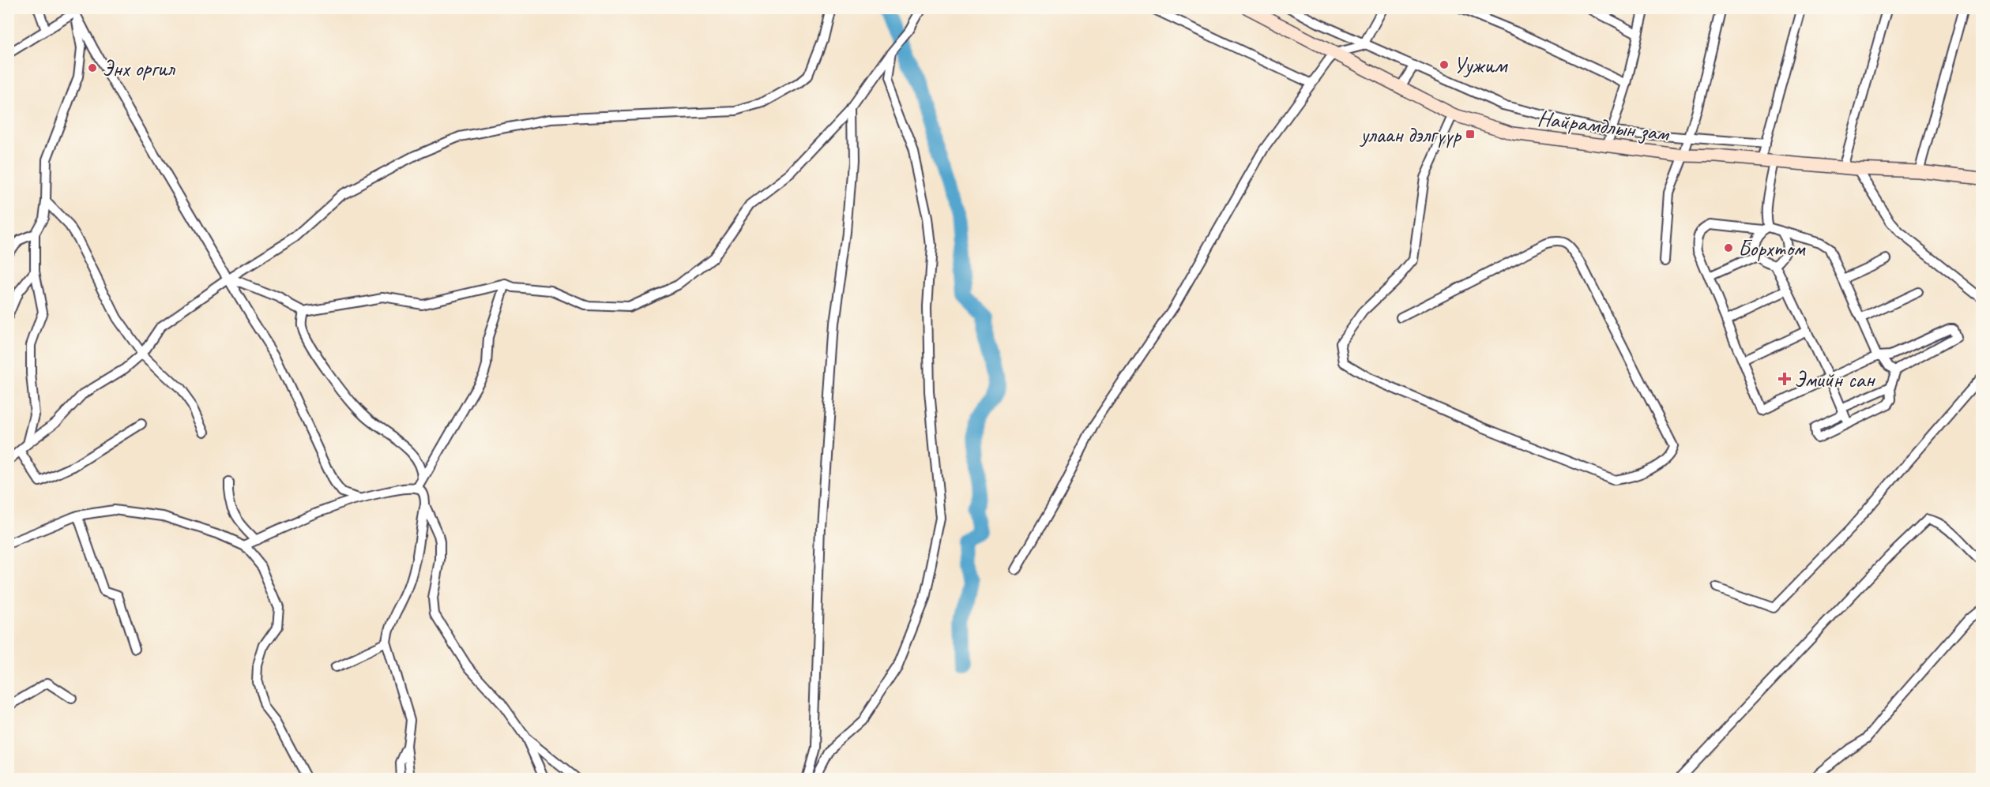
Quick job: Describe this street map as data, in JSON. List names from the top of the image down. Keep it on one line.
{"streets":{"main road":["Найрамдлын зам"]},"places":{"other":["Уужим","Энх оргил","Борхтом"],"transit":["улаан дэлгүүр"],"health":["Эмийн сан"]}}
